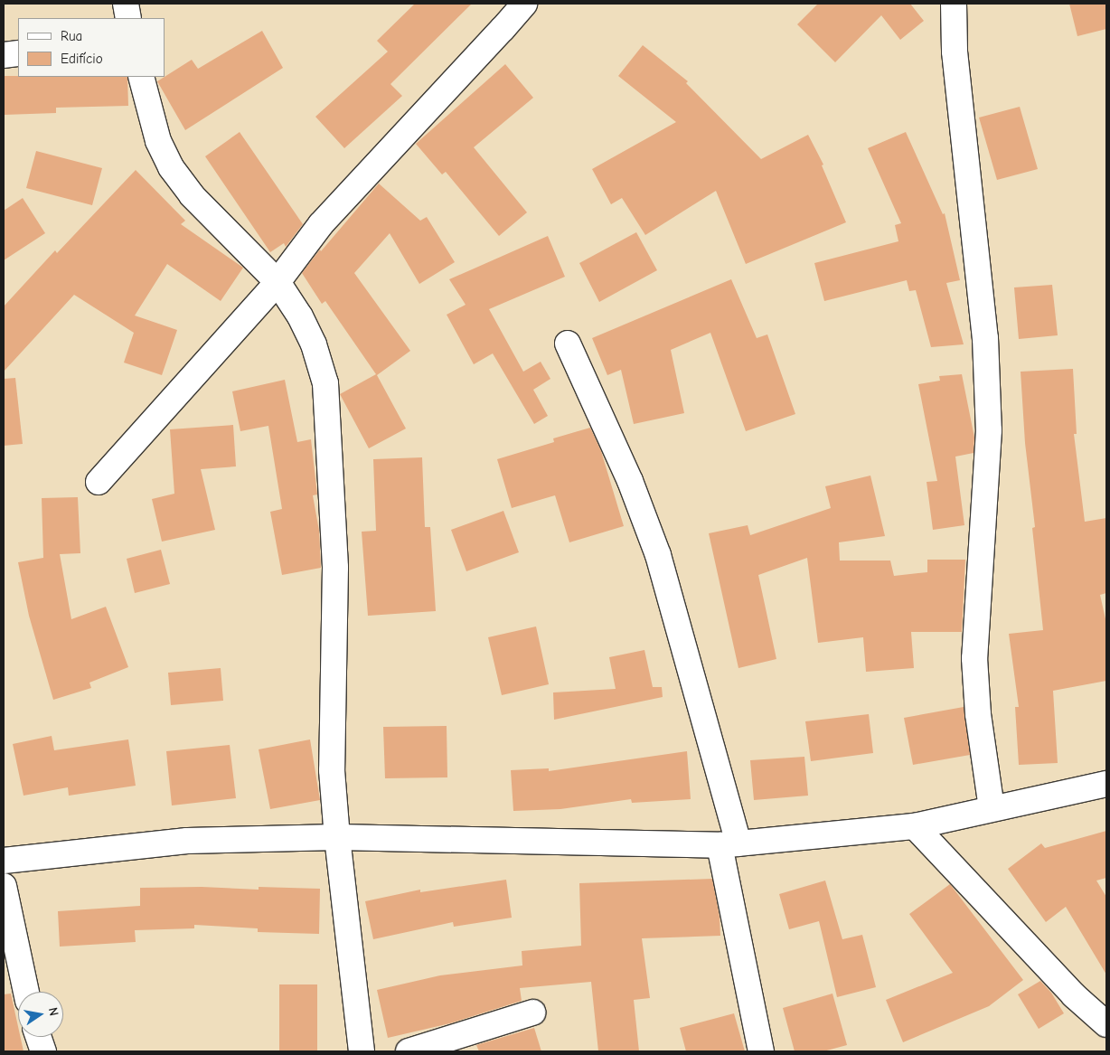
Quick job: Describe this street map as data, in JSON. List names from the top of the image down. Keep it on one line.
{"legend":["Rua","Edifício"],"north":"right"}
